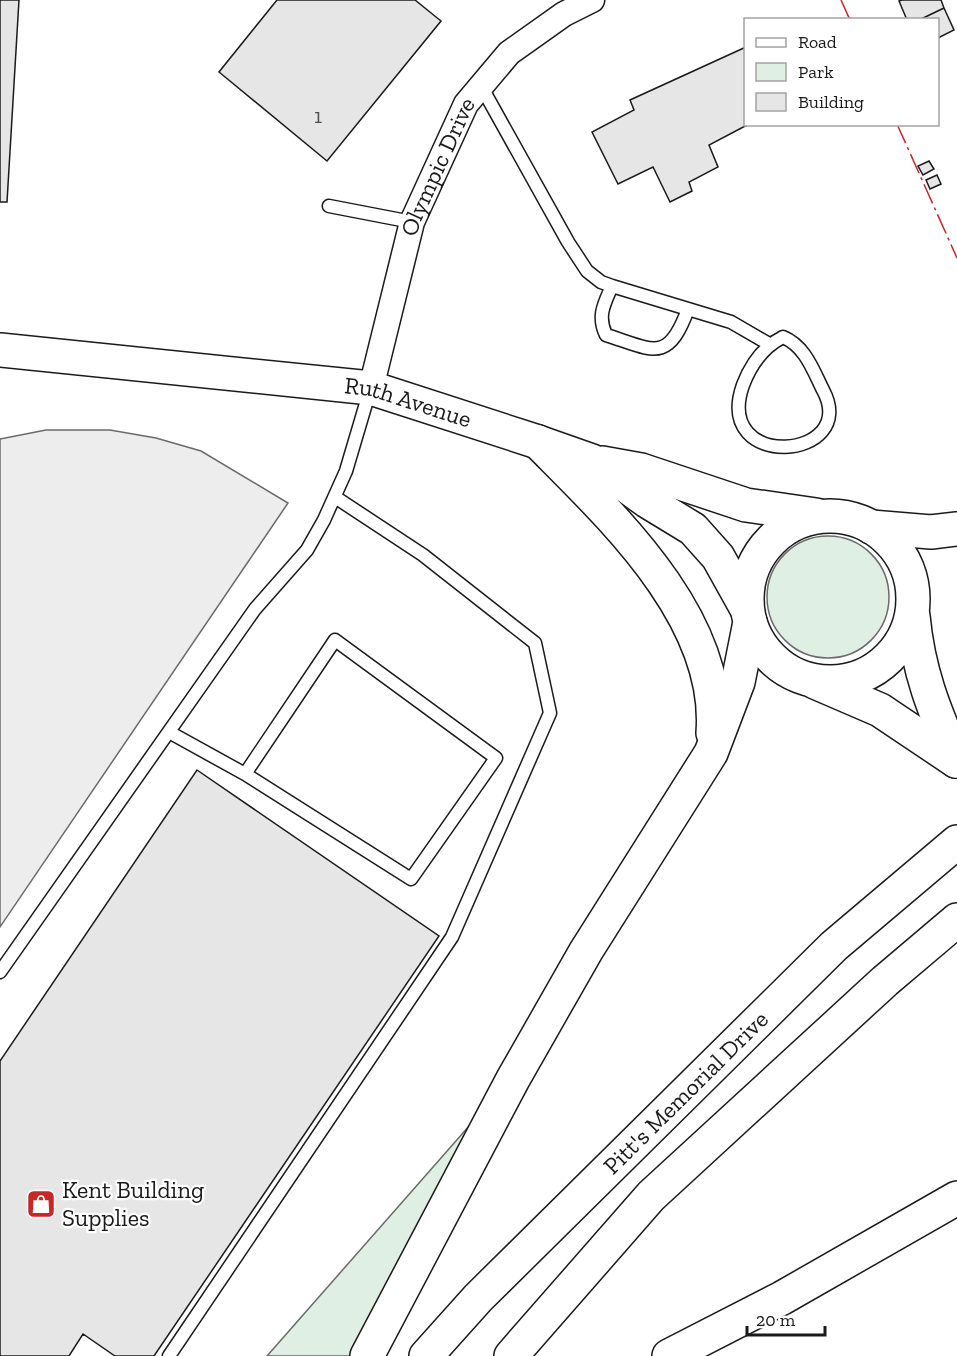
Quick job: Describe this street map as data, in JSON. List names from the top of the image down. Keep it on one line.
{"streets":{"main road":["Ruth Avenue","Pitt's Memorial Drive"],"street":["Olympic Drive"]},"crossings":[["Olympic Drive","Ruth Avenue"]],"places":{"shop":["Kent Building Supplies"]},"house_numbers":["1"],"legend":["Road","Park","Building"],"scale_bar":"20 m"}
